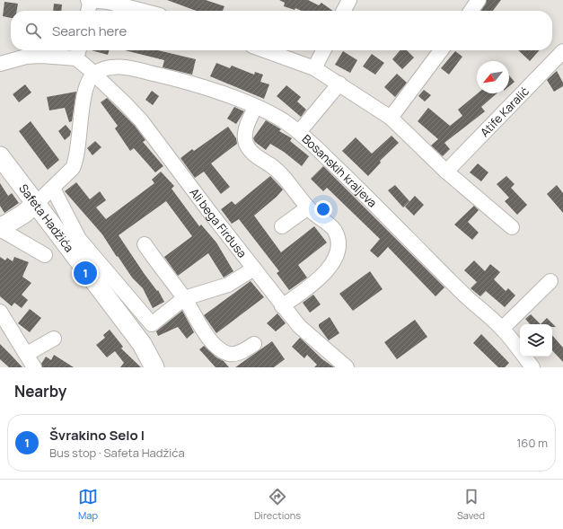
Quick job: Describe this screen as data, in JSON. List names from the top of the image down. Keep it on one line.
{"streets":{"main road":["Safeta Hadžića"],"street":["Atife Karalić","Bosanskih kraljeva","Ali bega Firdusa"]},"crossings":[["Bosanskih kraljeva","Ali bega Firdusa"]],"north":"bottom left","page":{"search":"Search here","pins":"1","heading":"Nearby","list":[{"mark":"1","name":"Švrakino Selo I","note":"Bus stop · Safeta Hadžića","value":"160 m"}],"nav":["Map","Directions","Saved"]}}
